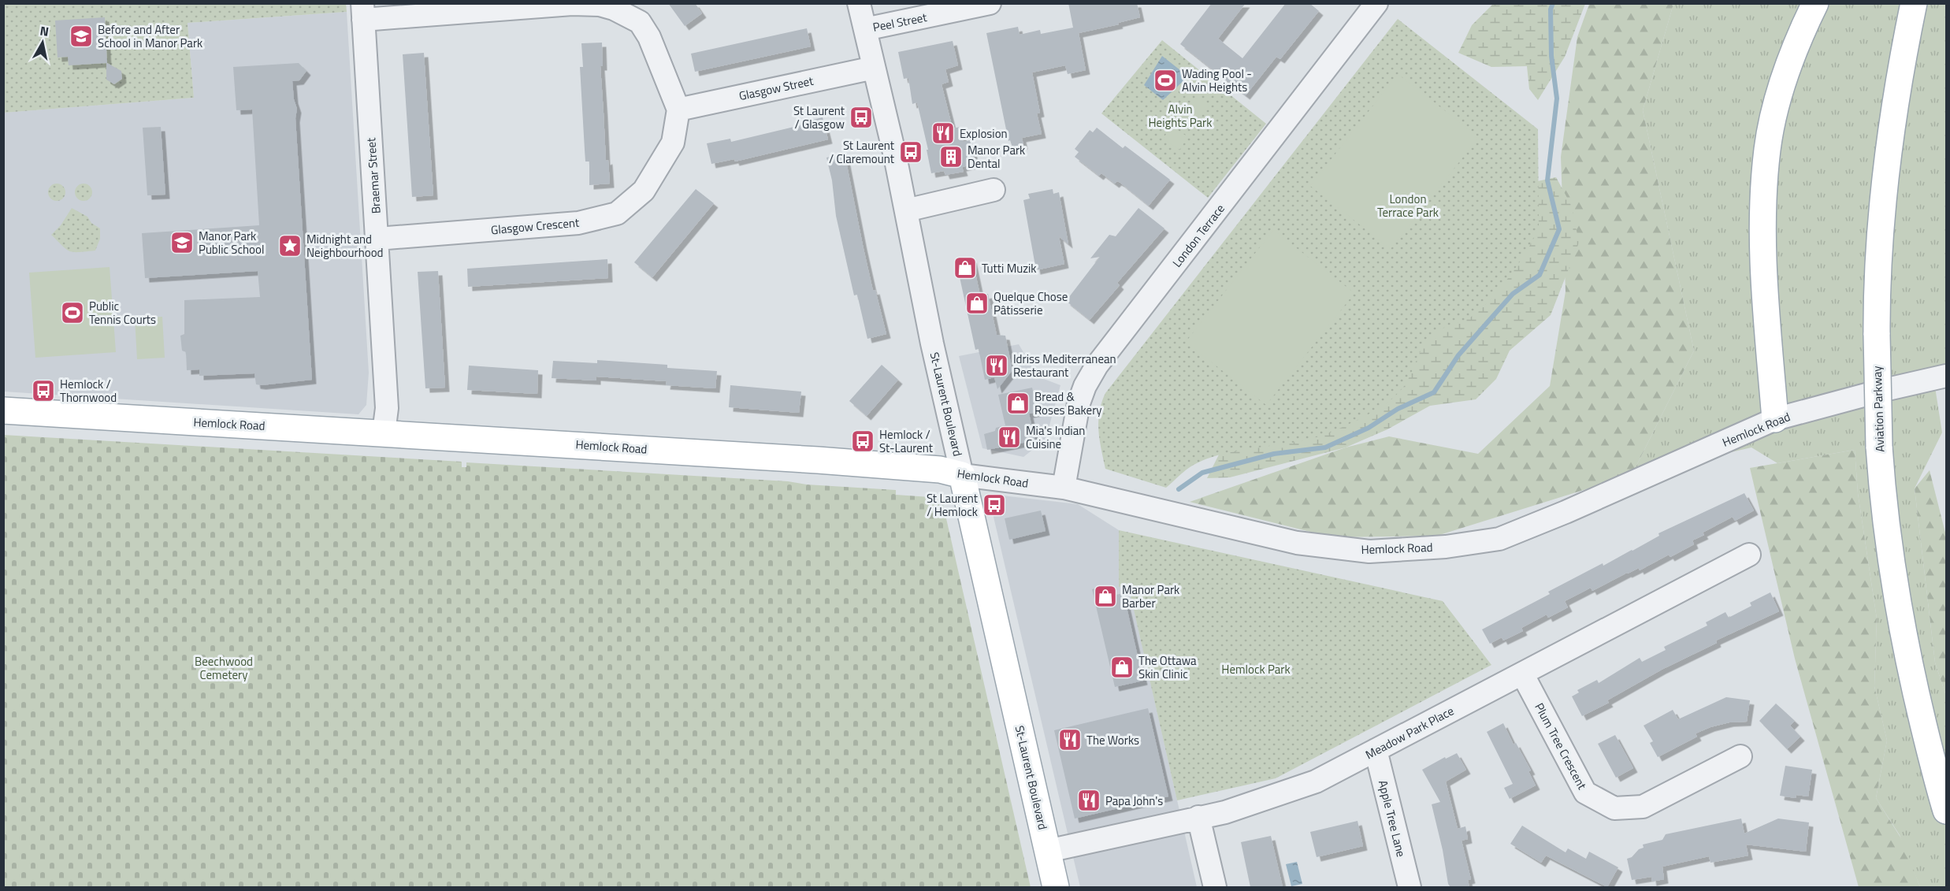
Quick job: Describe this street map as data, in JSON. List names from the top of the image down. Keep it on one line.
{"streets":{"main road":["St-Laurent Boulevard","Aviation Parkway","Hemlock Road"],"street":["Peel Street","Glasgow Street","Braemar Street","Glasgow Crescent","London Terrace","Meadow Park Place","Plum Tree Crescent","Apple Tree Lane"]},"crossings":[["Peel Street","St-Laurent Boulevard"],["Glasgow Street","Glasgow Crescent"],["Glasgow Street","St-Laurent Boulevard"],["Braemar Street","Glasgow Crescent"],["Braemar Street","Hemlock Road"],["London Terrace","Hemlock Road"],["St-Laurent Boulevard","Hemlock Road"],["St-Laurent Boulevard","Meadow Park Place"],["Meadow Park Place","Plum Tree Crescent"],["Meadow Park Place","Apple Tree Lane"]],"parks":["Alvin Heights Park","London Terrace Park","Beechwood Cemetery","Hemlock Park"],"places":{"school or university":["Before and After School in Manor Park","Manor Park Public School"],"sports":["Wading Pool - Alvin Heights","Public Tennis Courts"],"bus stop":["St Laurent / Glasgow","St Laurent / Claremount","Hemlock / Thornwood","Hemlock / St-Laurent","St Laurent / Hemlock"],"restaurant":["Explosion","Idriss Mediterranean Restaurant","Mia's Indian Cuisine","The Works","Papa John's"],"building":["Manor Park Dental"],"place":["Midnight and Neighbourhood"],"shop":["Tutti Muzik","Quelque Chose Pâtisserie","Bread & Roses Bakery","Manor Park Barber","The Ottawa Skin Clinic"]},"north":"top"}
